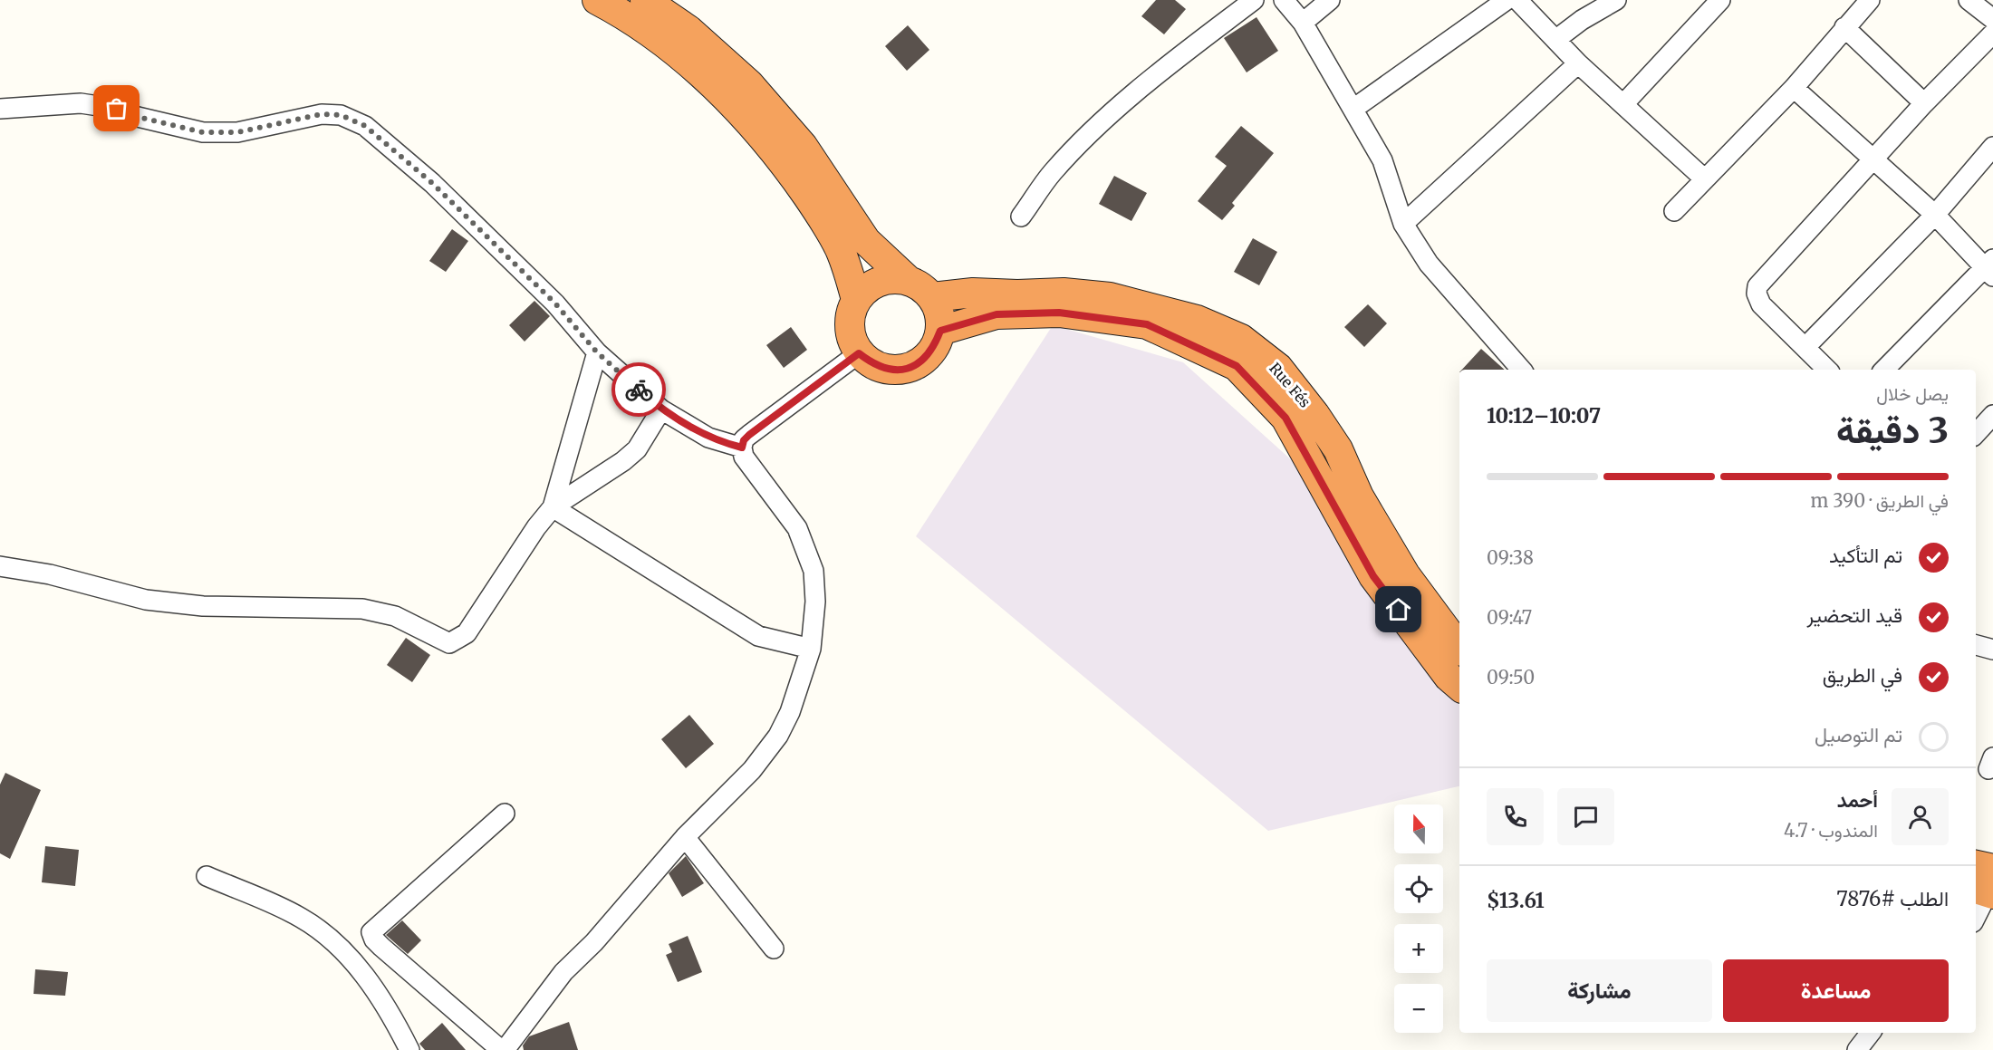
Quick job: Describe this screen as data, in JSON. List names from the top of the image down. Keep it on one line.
{"streets":{"highway":["Rue Fés"]},"north":"top","page":{"heading":["3 دقيقة","يصل خلال","10:07–10:12"],"panel":["أحمد","المندوب · 4.7","الطلب #7876","$13.61"],"bar":"في الطريق · 390 m","list":[["تم التأكيد","09:38"],["قيد التحضير","09:47"],["في الطريق","09:50"],"تم التوصيل"],"map_buttons":["+","−"],"buttons":["مساعدة","مشاركة"]}}
